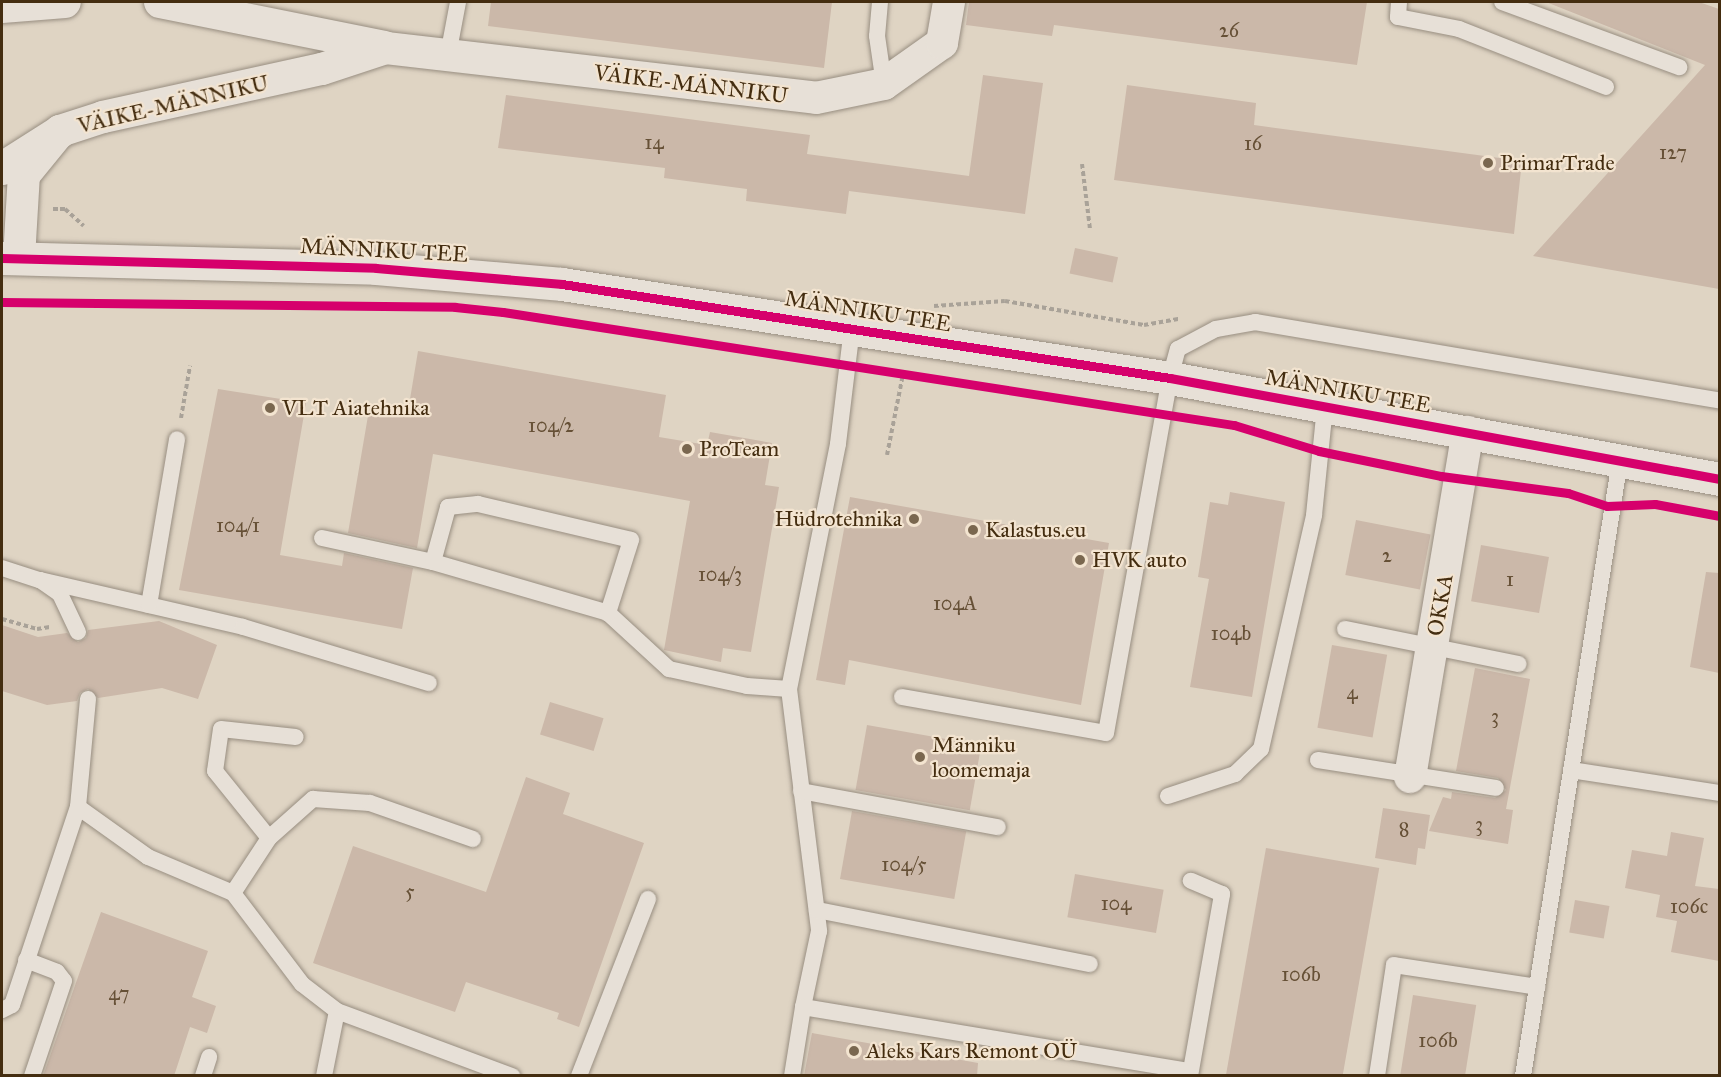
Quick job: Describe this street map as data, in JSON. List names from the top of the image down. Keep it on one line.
{"streets":{"street":["VÄIKE-MÄNNIKU","MÄNNIKU TEE","OKKA"]},"crossings":[["VÄIKE-MÄNNIKU","MÄNNIKU TEE"],["MÄNNIKU TEE","OKKA"]],"places":["PrimarTrade","VLT Aiatehnika","ProTeam","Hüdrotehnika","Kalastus.eu","HVK auto","Männiku loomemaja","Aleks Kars Remont OÜ"],"house_numbers":["26","14","16","127","104/2","104/1","2","104/3","1","104A","104b","4","3","3","8","104/5","5","104","106c","106b","47","106b"]}
